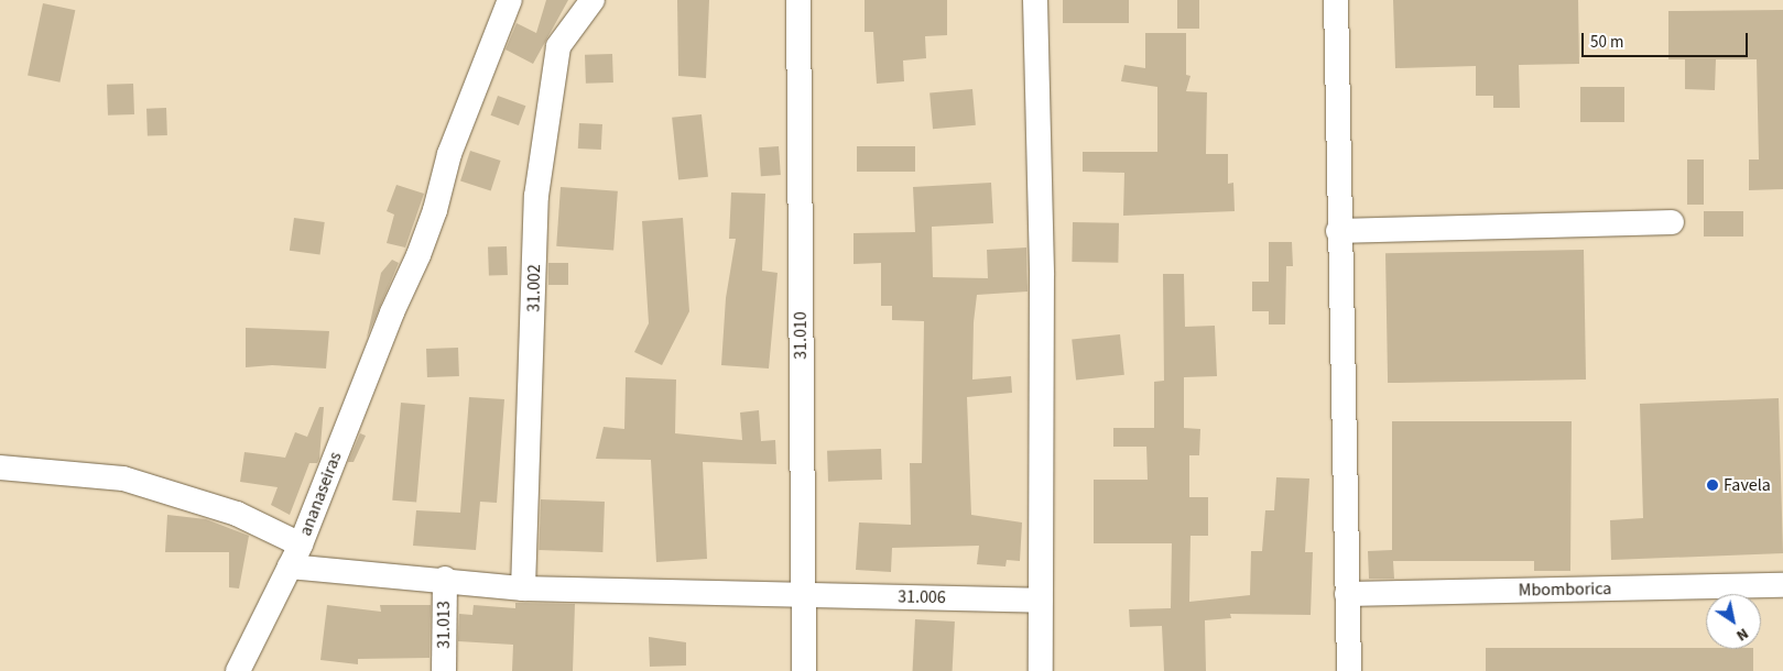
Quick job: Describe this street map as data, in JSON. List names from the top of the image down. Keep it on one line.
{"streets":{"street":["31.002","31.010","ananaseiras","Mbomborica","31.006","31.013"]},"crossings":[["31.002","31.006"],["31.010","31.006"],["ananaseiras","31.006"],["31.006","31.013"]],"places":["Favela"],"scale_bar":"50 m","north":"bottom right"}
